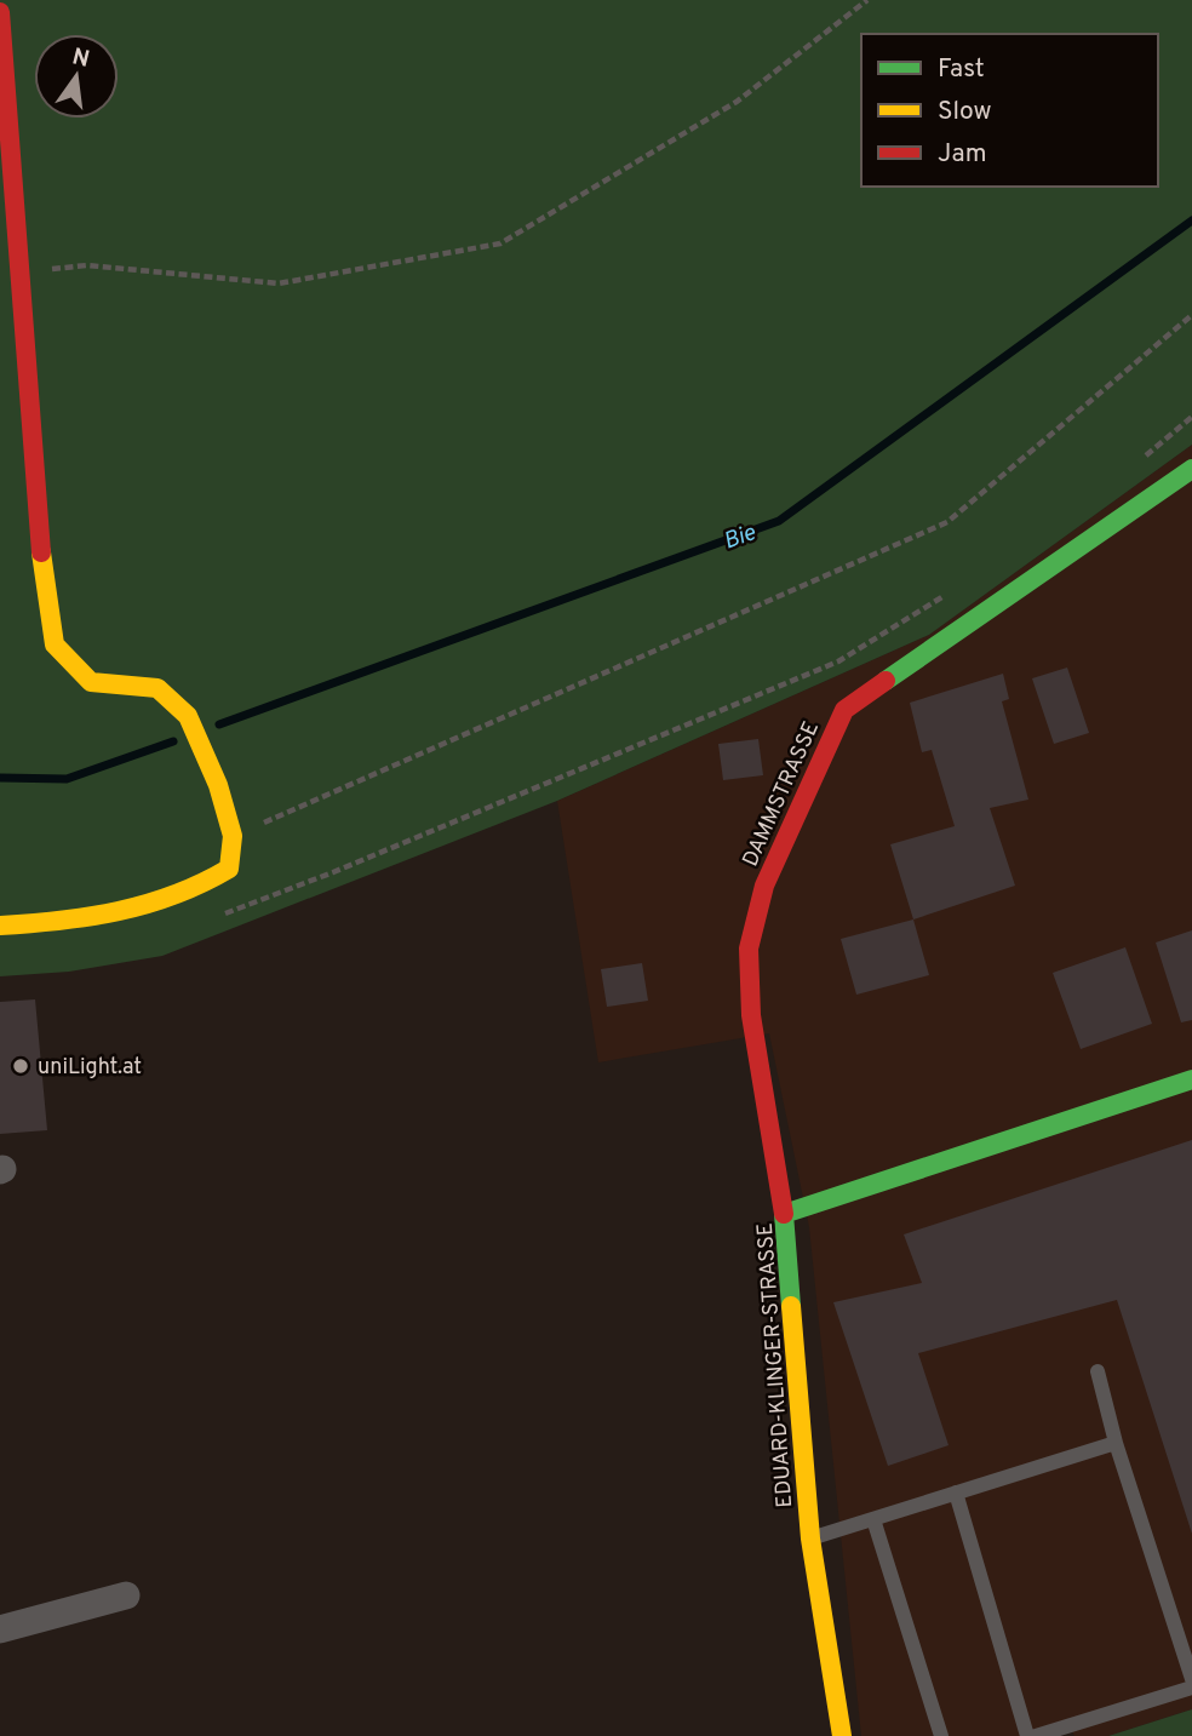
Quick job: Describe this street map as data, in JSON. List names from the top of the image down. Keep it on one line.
{"streets":{"street":["DAMMSTRASSE","EDUARD-KLINGER-STRASSE"]},"crossings":[["DAMMSTRASSE","EDUARD-KLINGER-STRASSE"]],"water":["Bie"],"places":["uniLight.at"],"legend":["Fast","Slow","Jam"],"north":"top"}
